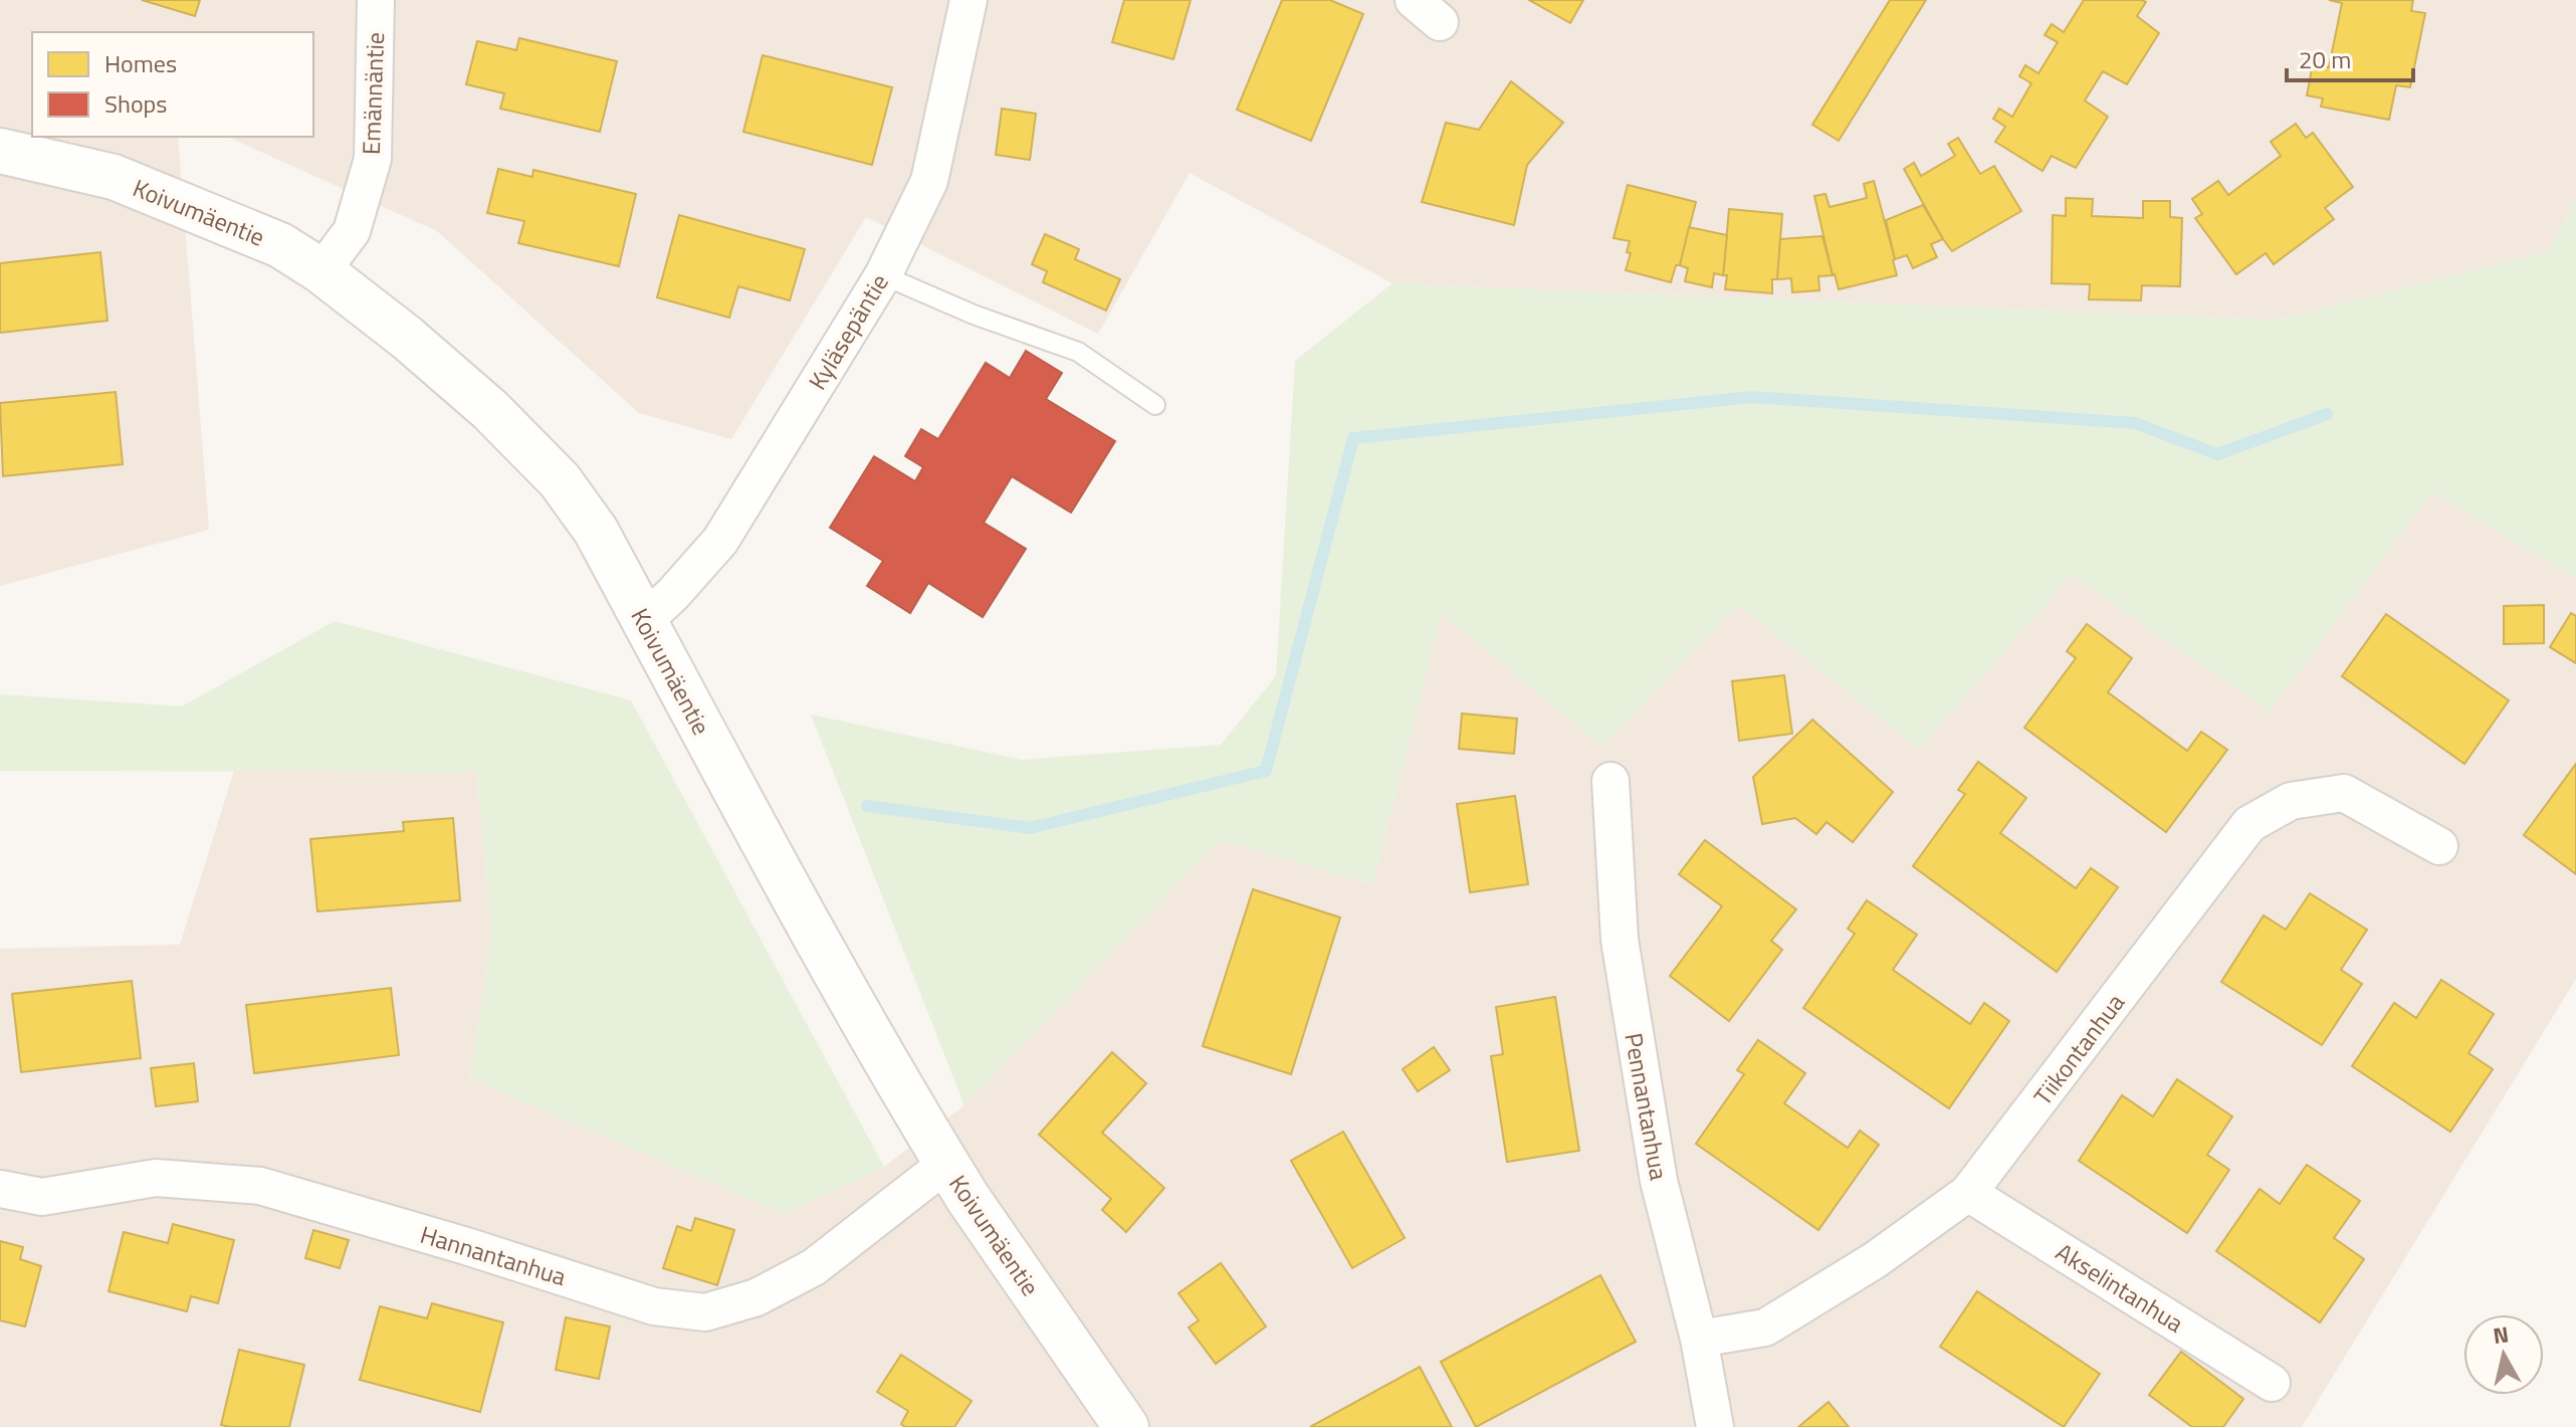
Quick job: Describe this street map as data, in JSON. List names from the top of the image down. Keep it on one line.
{"streets":{"street":["Emännäntie","Koivumäentie","Kyläsepäntie","Tiikontanhua","Pennantanhua","Hannantanhua","Akselintanhua"]},"crossings":[["Emännäntie","Koivumäentie"],["Koivumäentie","Kyläsepäntie"],["Koivumäentie","Hannantanhua"],["Tiikontanhua","Pennantanhua"],["Tiikontanhua","Akselintanhua"]],"legend":["Homes","Shops"],"scale_bar":"20 m","north":"top"}
